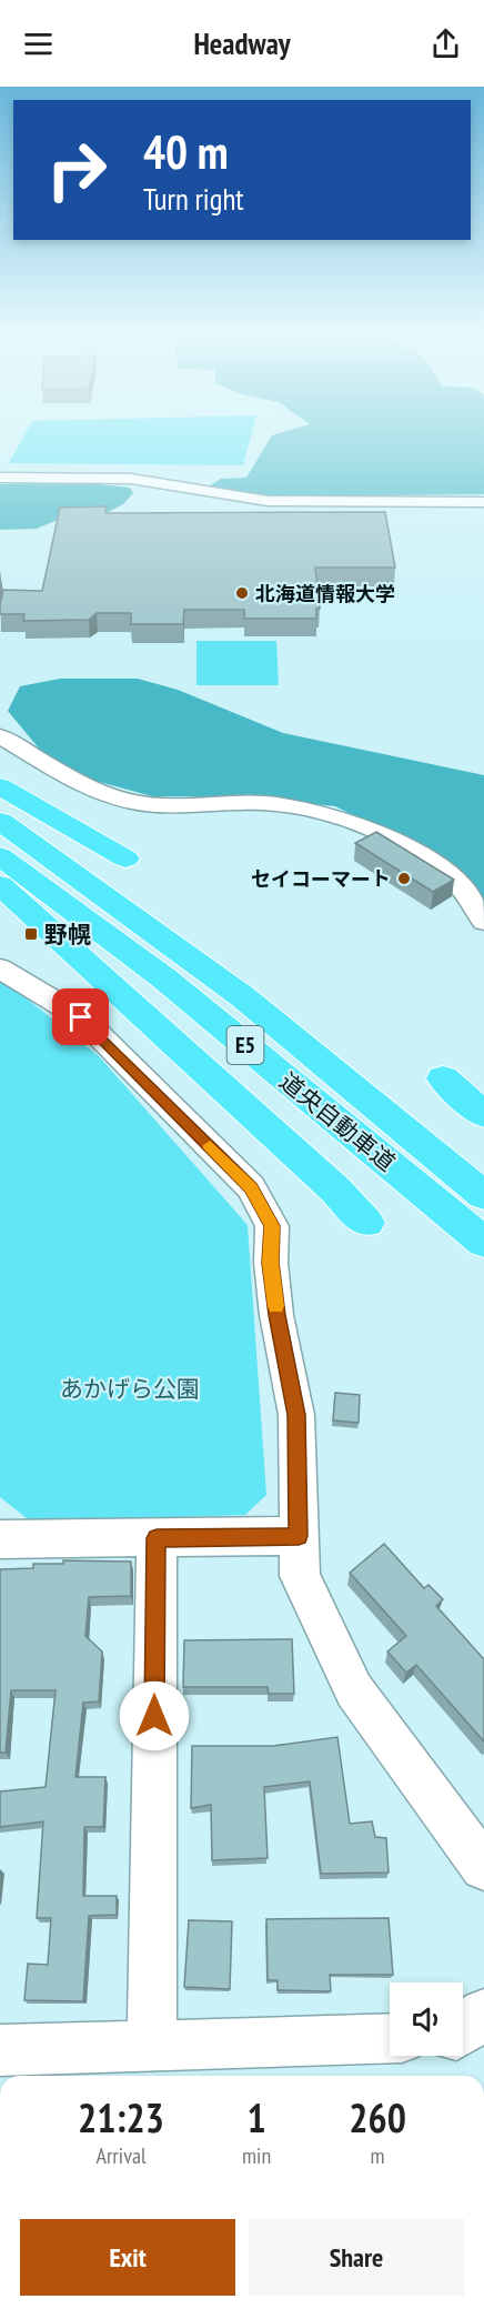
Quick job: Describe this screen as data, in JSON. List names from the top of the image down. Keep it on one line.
{"streets":{"highway":["E5","道央自動車道"]},"parks":["あかげら公園"],"places":{"other":["北海道情報大学","セイコーマート"],"transit":["野幌"]},"page":{"header":"Headway","turn":["40 m","Turn right"],"eta":["21:23","Arrival","1","min","260","m"],"buttons":["Exit","Share"]}}
